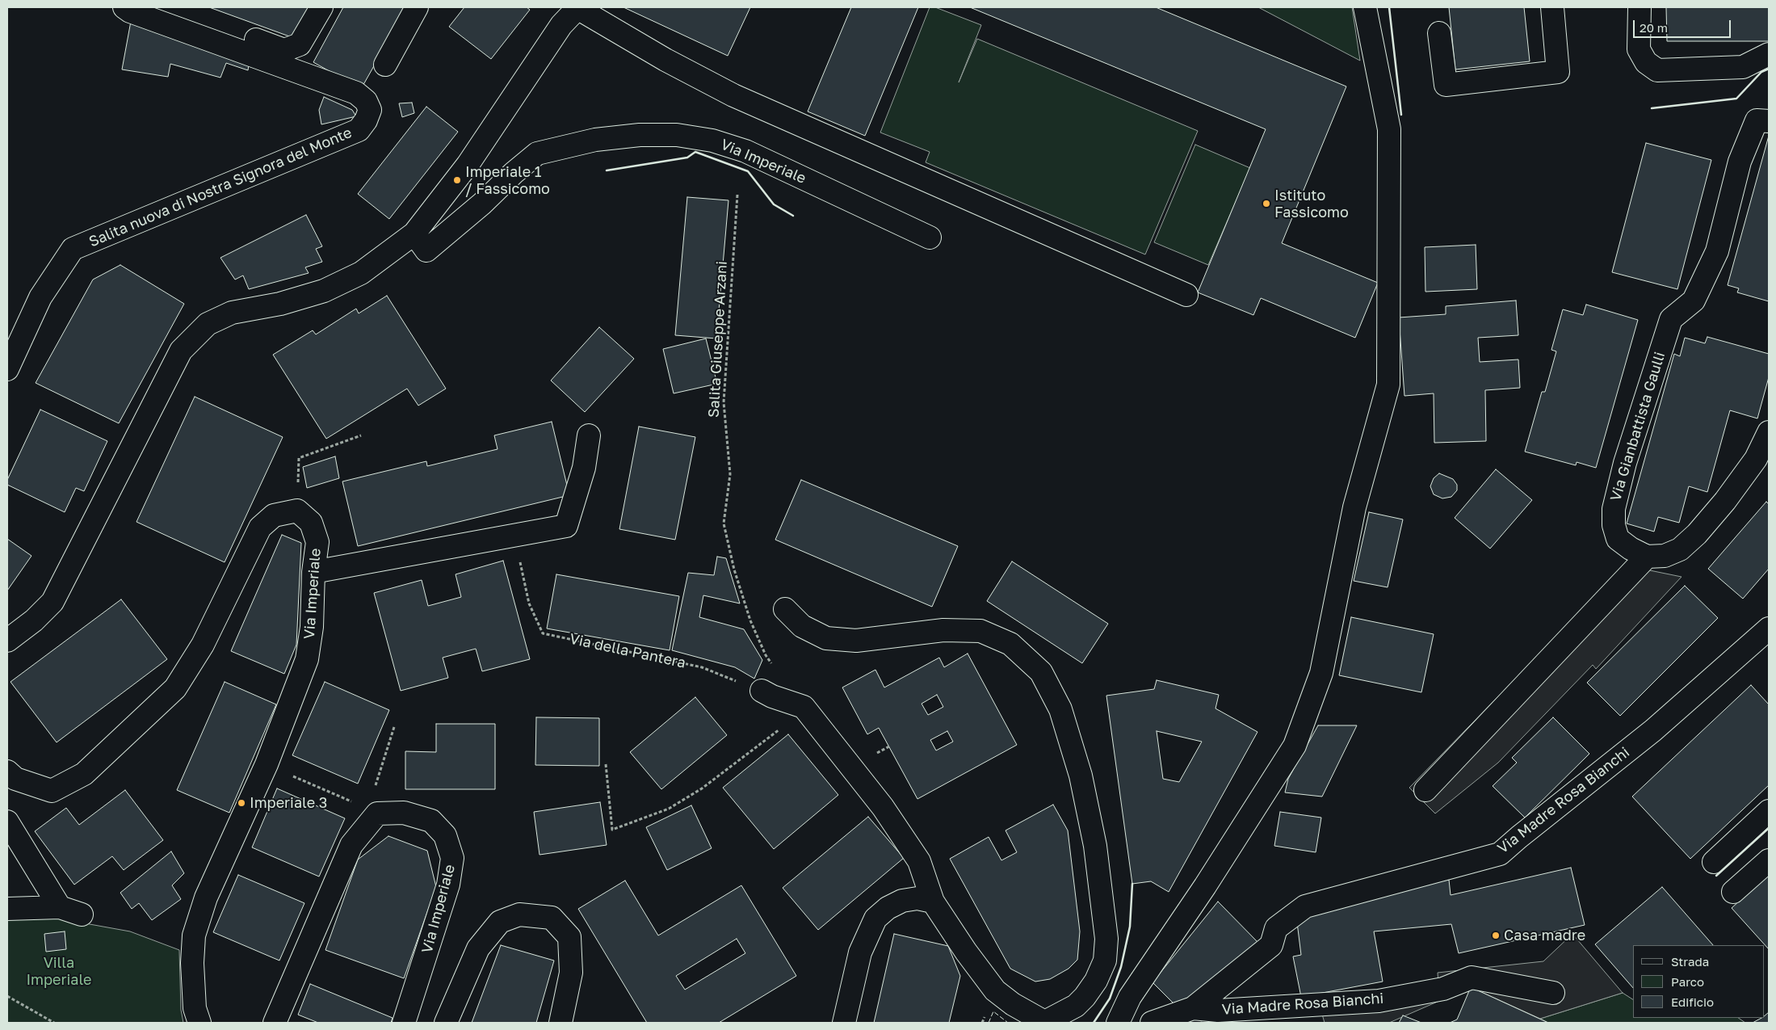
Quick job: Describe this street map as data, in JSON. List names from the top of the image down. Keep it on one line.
{"streets":{"street":["Via Imperiale","Salita nuova di Nostra Signora del Monte","Via Gianbattista Gaulli","Via Madre Rosa Bianchi"],"path":["Salita Giuseppe Arzani","Via della Pantera"]},"parks":["Villa Imperiale"],"places":["Imperiale 1 / Fassicomo","Istituto Fassicomo","Imperiale 3","Casa madre"],"legend":["Strada","Parco","Edificio"],"scale_bar":"20 m"}
